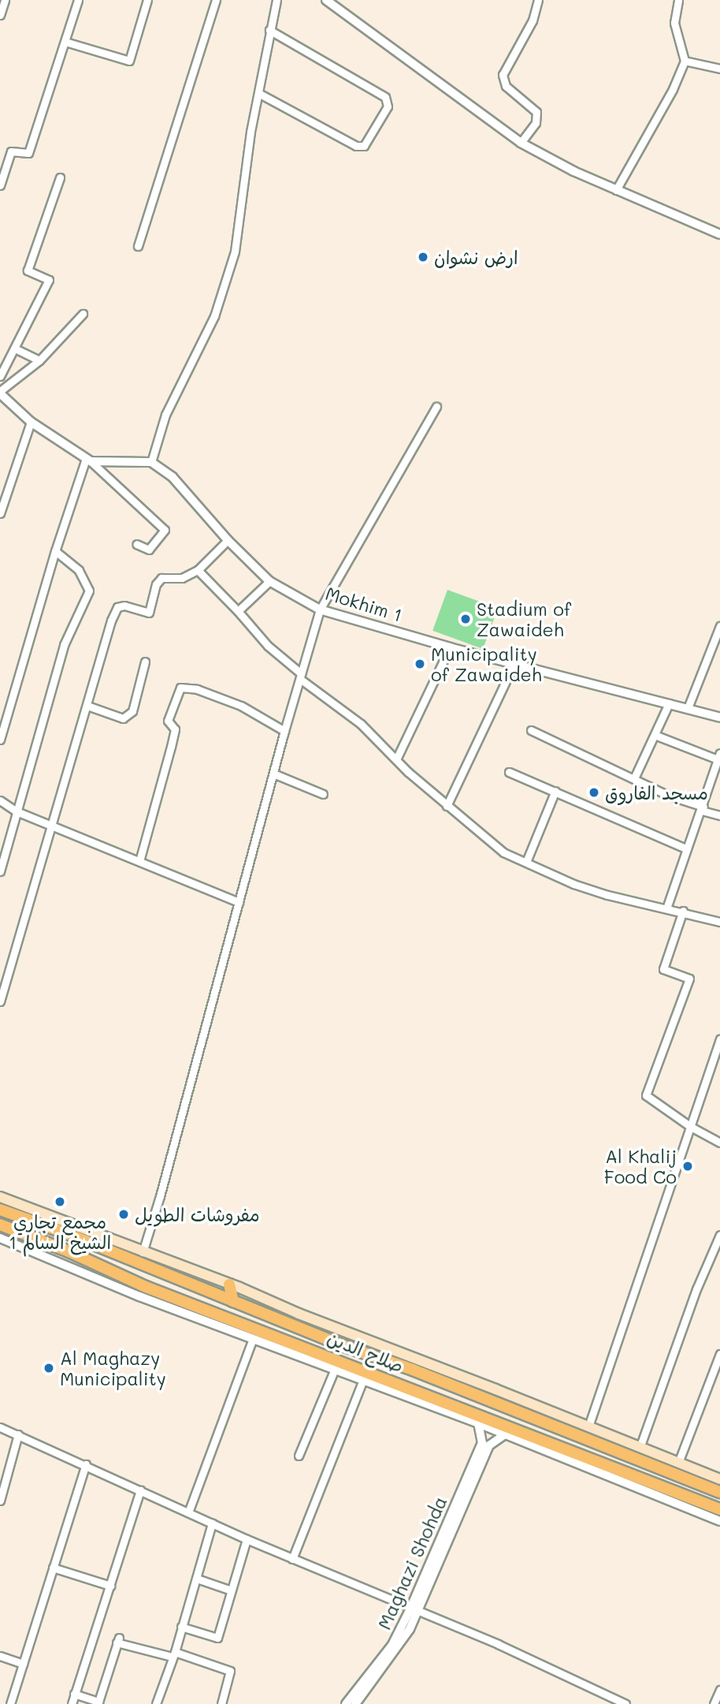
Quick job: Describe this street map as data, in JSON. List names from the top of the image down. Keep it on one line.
{"streets":{"highway":["صلاح الدين"],"street":["Mokhim 1","Maghazi Shohda"]},"crossings":[["صلاح الدين","Maghazi Shohda"]],"places":["ارض نشوان","Stadium of Zawaideh","Municipality of Zawaideh","مسجد الفاروق","Al Khalij Food Co","مجمع تجاري الشيخ السالم 1","مفروشات الطويل","Al Maghazy Municipality"]}
